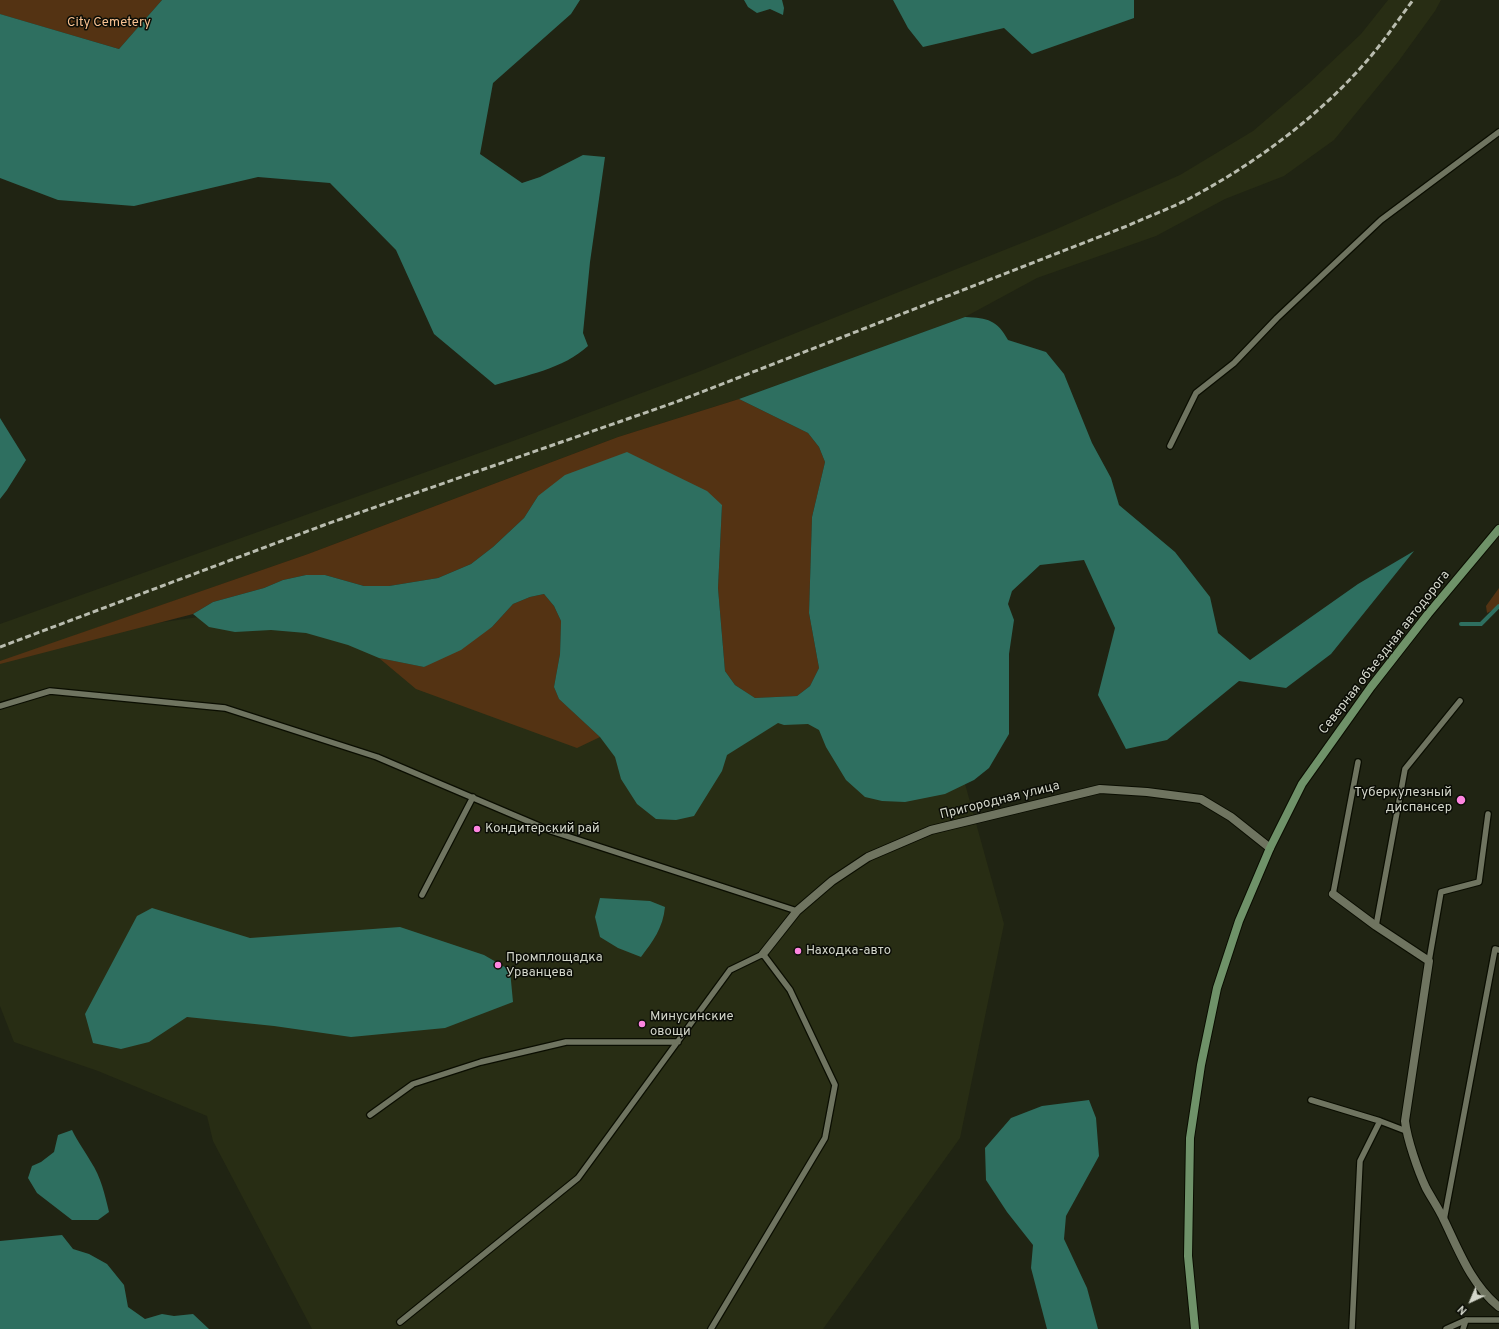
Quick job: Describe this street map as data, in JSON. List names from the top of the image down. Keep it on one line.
{"streets":{"street":["Северная объездная автодорога","Пригородная улица"]},"crossings":[["Северная объездная автодорога","Пригородная улица"]],"parks":["City Cemetery"],"places":["Туберкулезный диспансер","Кондитерский рай","Находка-авто","Промплощадка Урванцева","Минусинские овощи"],"north":"bottom left"}
